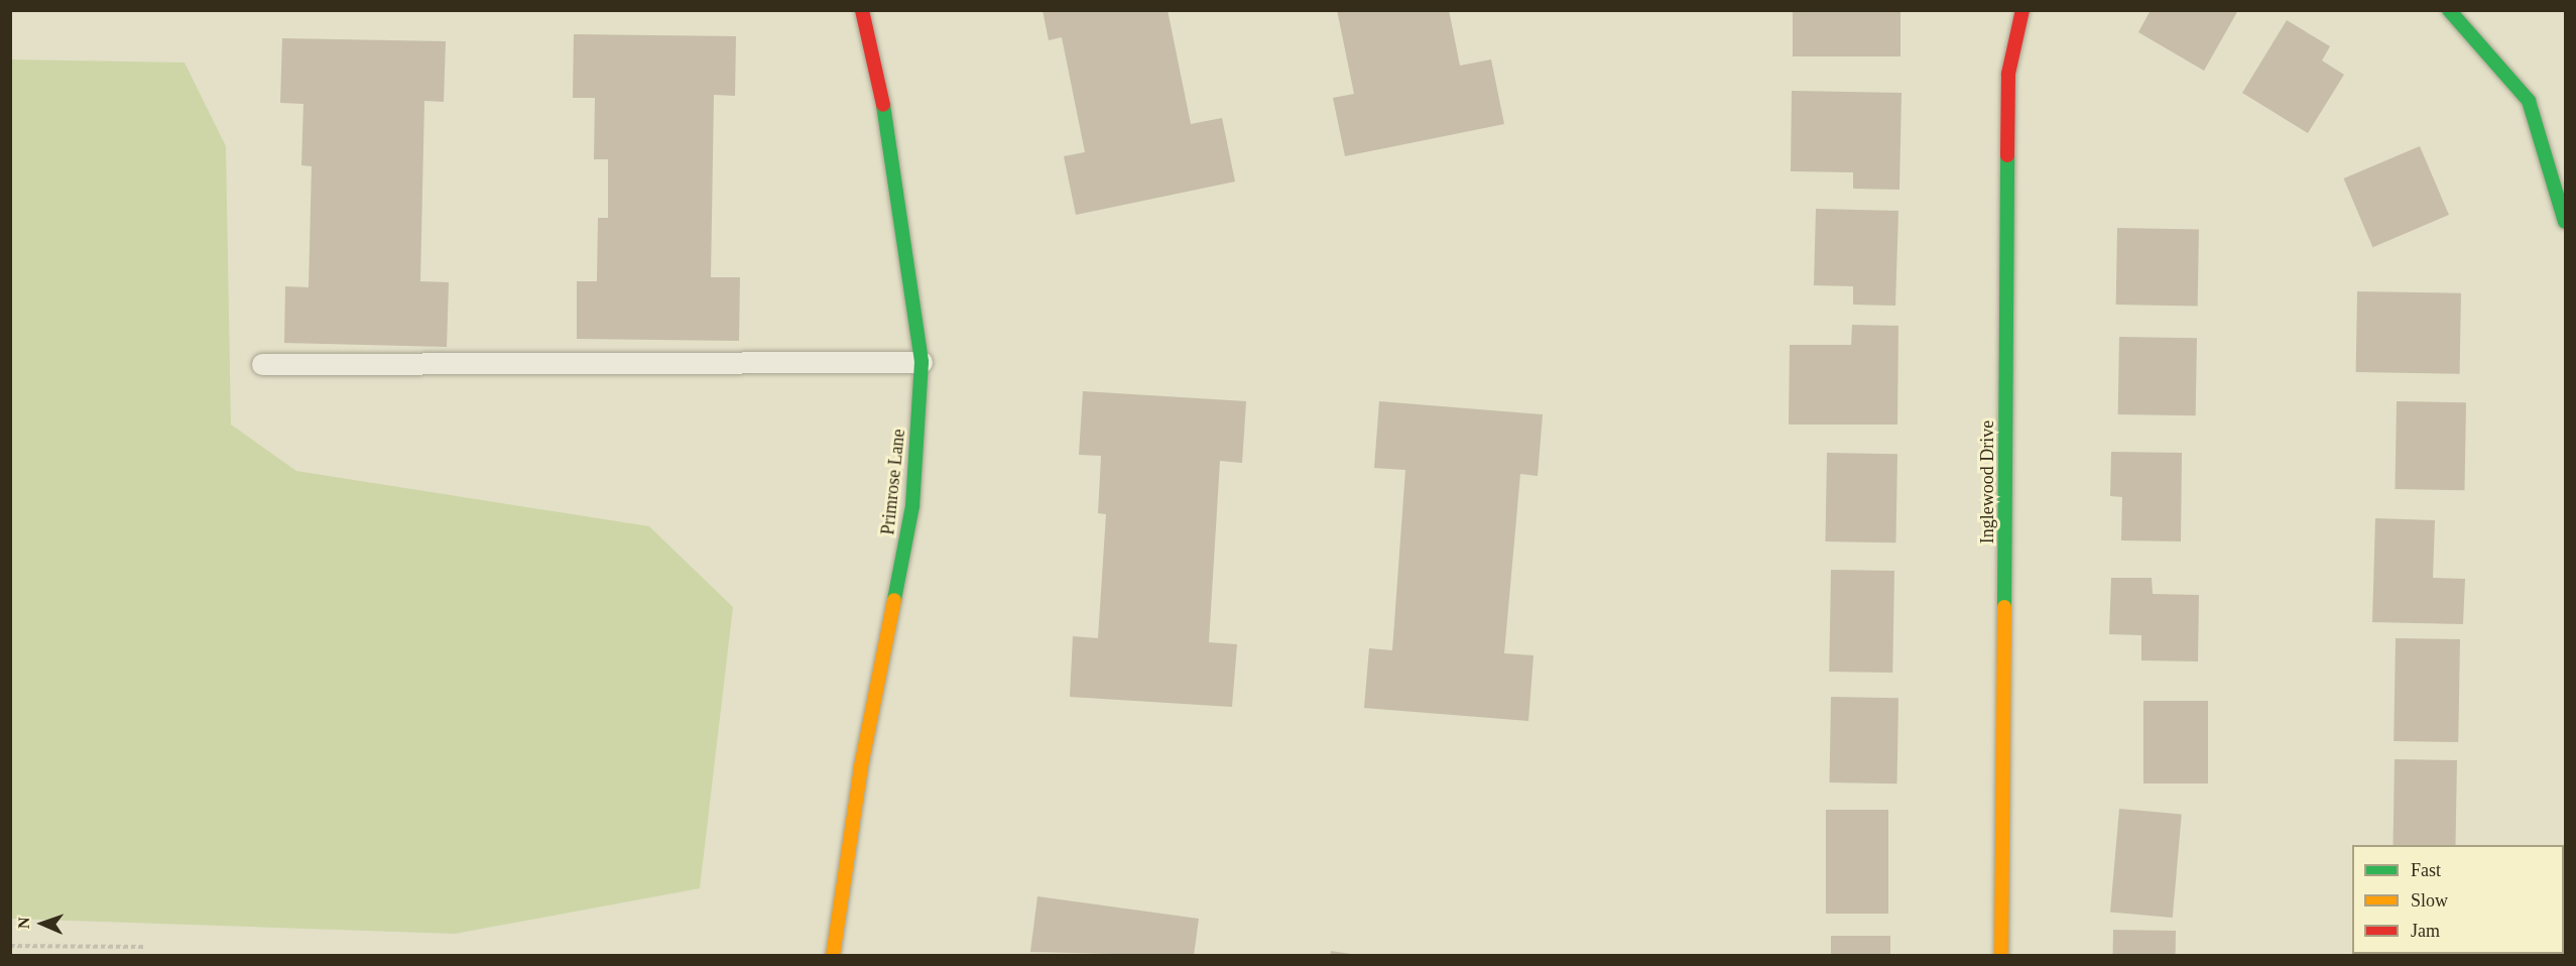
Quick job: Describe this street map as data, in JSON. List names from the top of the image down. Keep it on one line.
{"streets":{"street":["Primrose Lane","Inglewood Drive"]},"legend":["Fast","Slow","Jam"],"north":"left"}
